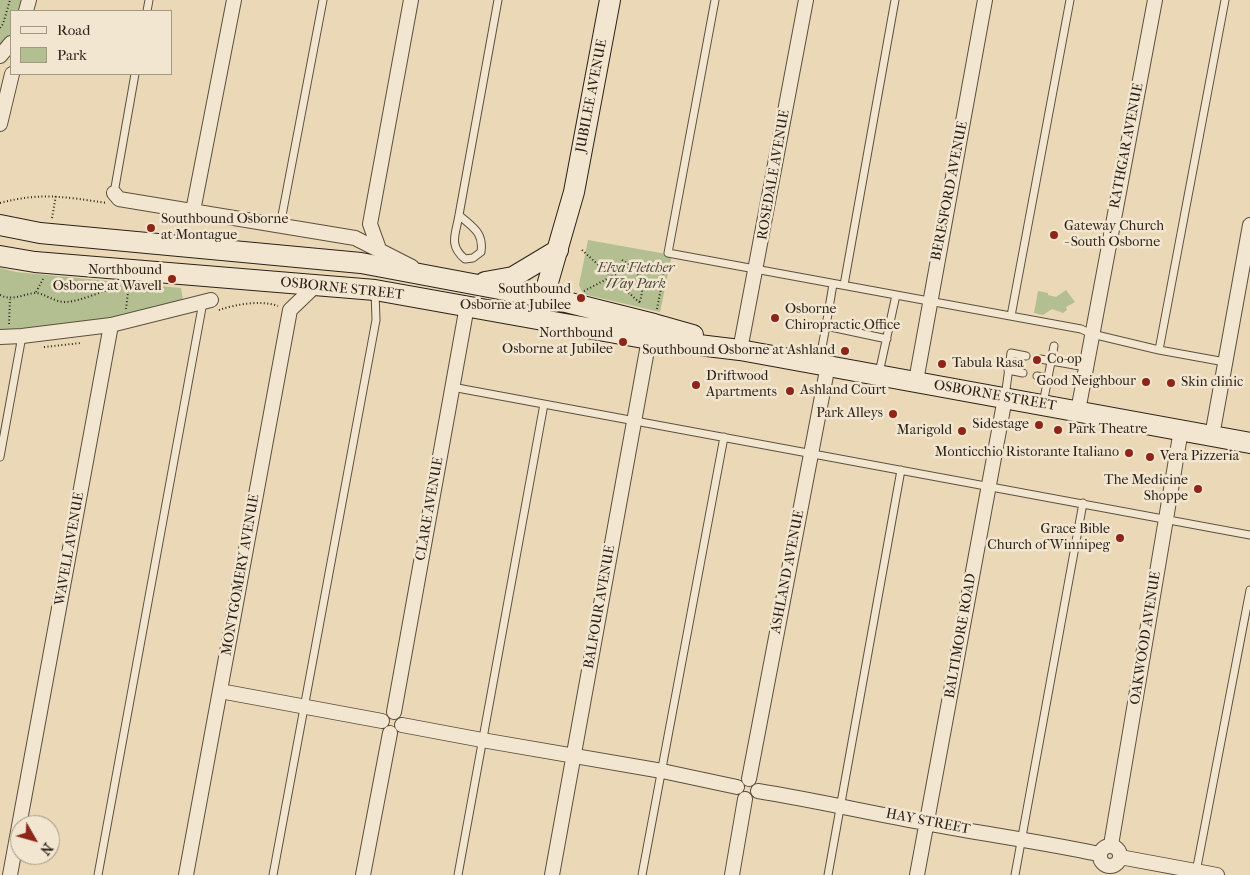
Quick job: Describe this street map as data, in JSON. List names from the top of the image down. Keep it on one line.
{"streets":{"main road":["JUBILEE AVENUE","OSBORNE STREET"],"street":["RATHGAR AVENUE","ROSEDALE AVENUE","BERESFORD AVENUE","CLARE AVENUE","WAVELL AVENUE","ASHLAND AVENUE","MONTGOMERY AVENUE","BALFOUR AVENUE","BALTIMORE ROAD","OAKWOOD AVENUE","HAY STREET"]},"crossings":[["JUBILEE AVENUE","OSBORNE STREET"],["RATHGAR AVENUE","OSBORNE STREET"],["ROSEDALE AVENUE","OSBORNE STREET"],["BERESFORD AVENUE","OSBORNE STREET"],["OSBORNE STREET","CLARE AVENUE"],["OSBORNE STREET","ASHLAND AVENUE"],["OSBORNE STREET","MONTGOMERY AVENUE"],["OSBORNE STREET","BALFOUR AVENUE"],["OSBORNE STREET","BALTIMORE ROAD"],["OSBORNE STREET","OAKWOOD AVENUE"],["ASHLAND AVENUE","HAY STREET"],["BALTIMORE ROAD","HAY STREET"],["OAKWOOD AVENUE","HAY STREET"]],"parks":["Elva Fletcher Way Park"],"places":["Southbound Osborne at Montague","Gateway Church - South Osborne","Northbound Osborne at Wavell","Southbound Osborne at Jubilee","Osborne Chiropractic Office","Northbound Osborne at Jubilee","Southbound Osborne at Ashland","Co-op","Tabula Rasa","Good Neighbour","Skin clinic","Driftwood Apartments","Ashland Court","Park Alleys","Sidestage","Park Theatre","Marigold","Monticchio Ristorante Italiano","Vera Pizzeria","The Medicine Shoppe","Grace Bible Church of Winnipeg"],"legend":["Road","Park"],"north":"bottom right"}
